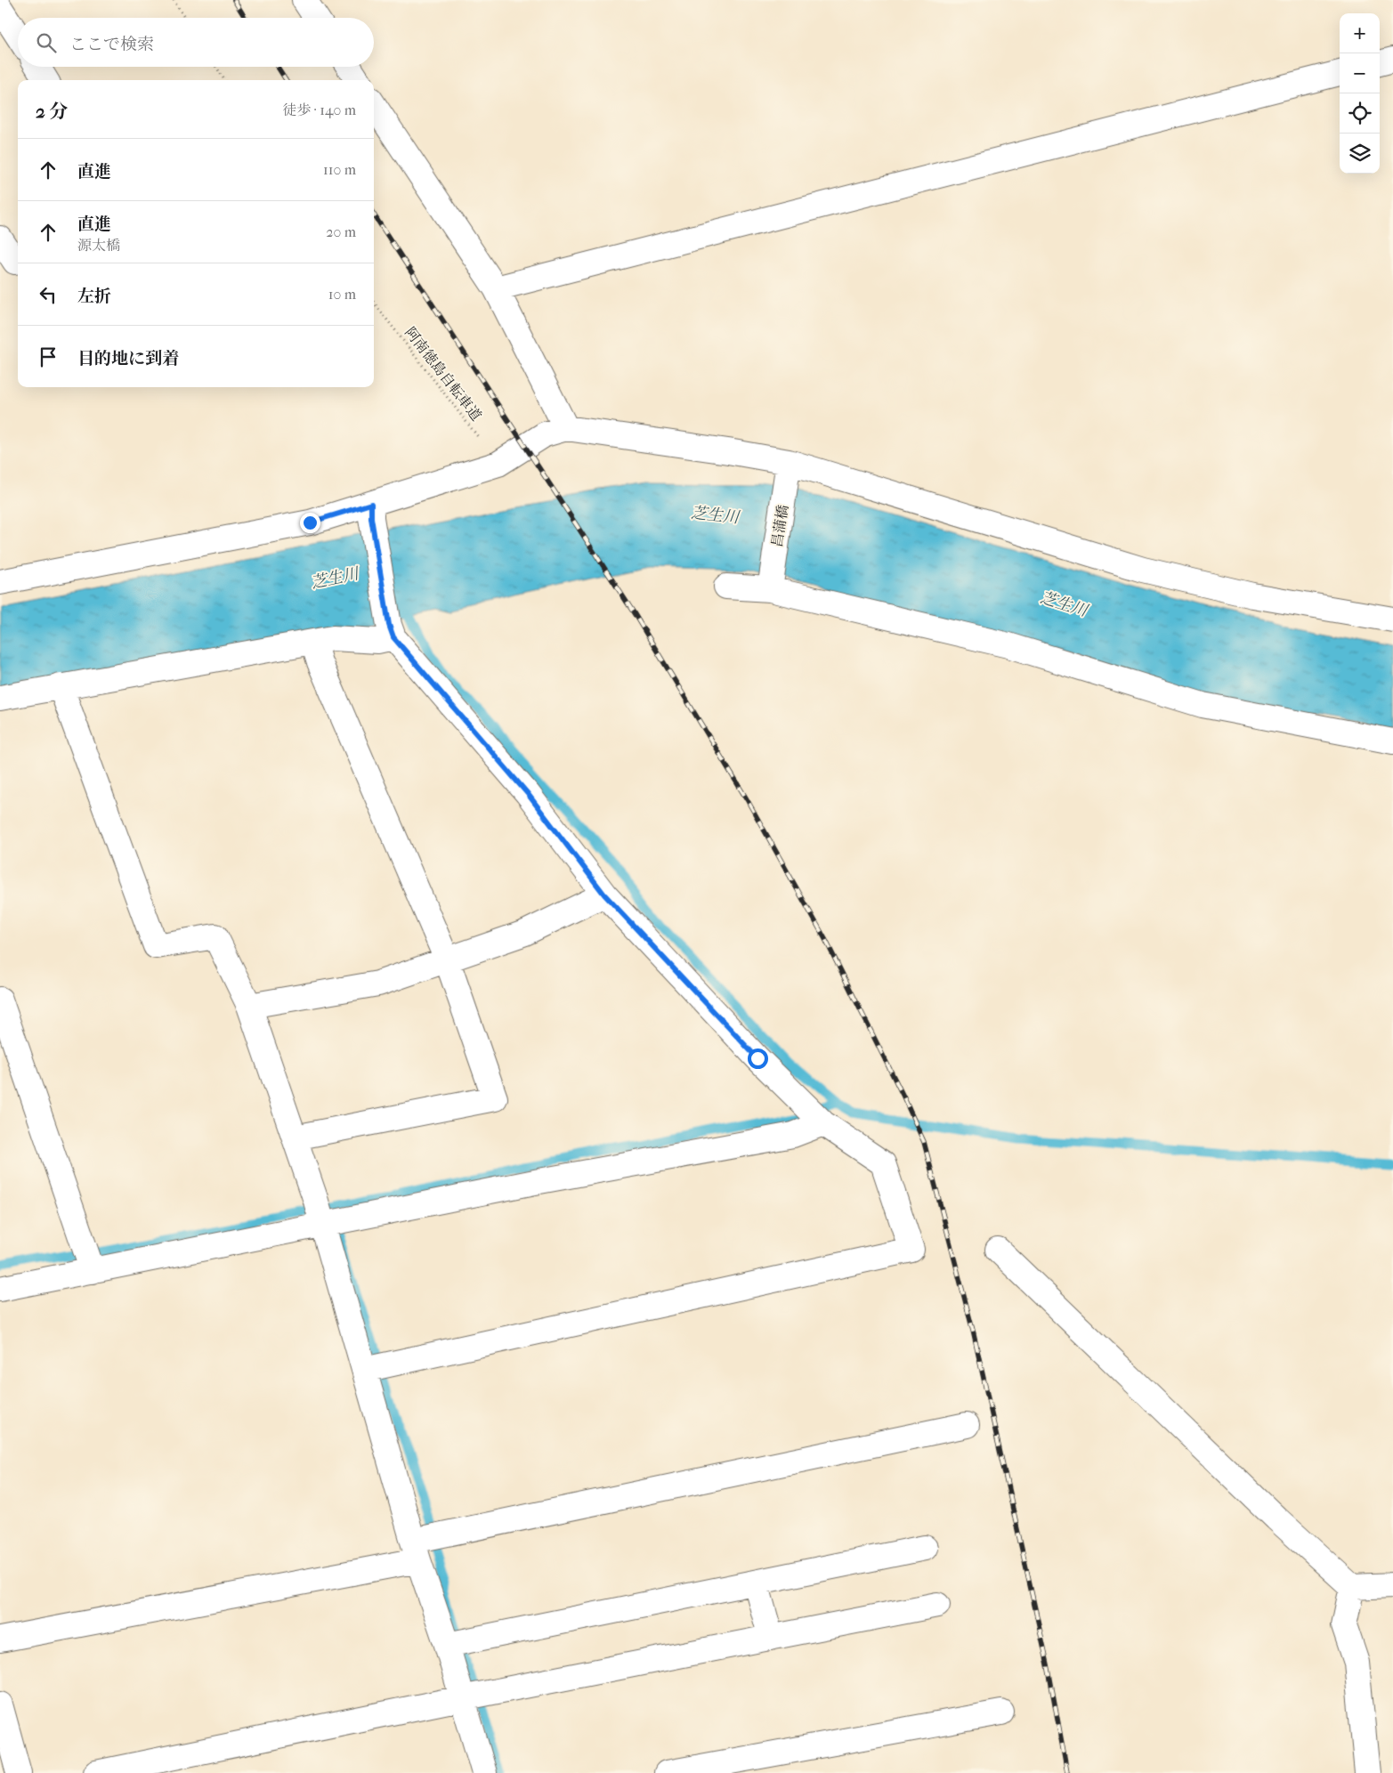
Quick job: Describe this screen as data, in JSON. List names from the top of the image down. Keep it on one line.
{"streets":{"street":["昌蒲橋"],"path":["阿南徳島自転車道"]},"water":["芝生川"],"page":{"map_buttons":["+","−"],"search":"ここで検索","heading":["2 分","徒歩 · 140 m"],"list":[["直進","110 m"],["直進","源太橋","20 m"],["左折","10 m"],"目的地に到着"]}}
